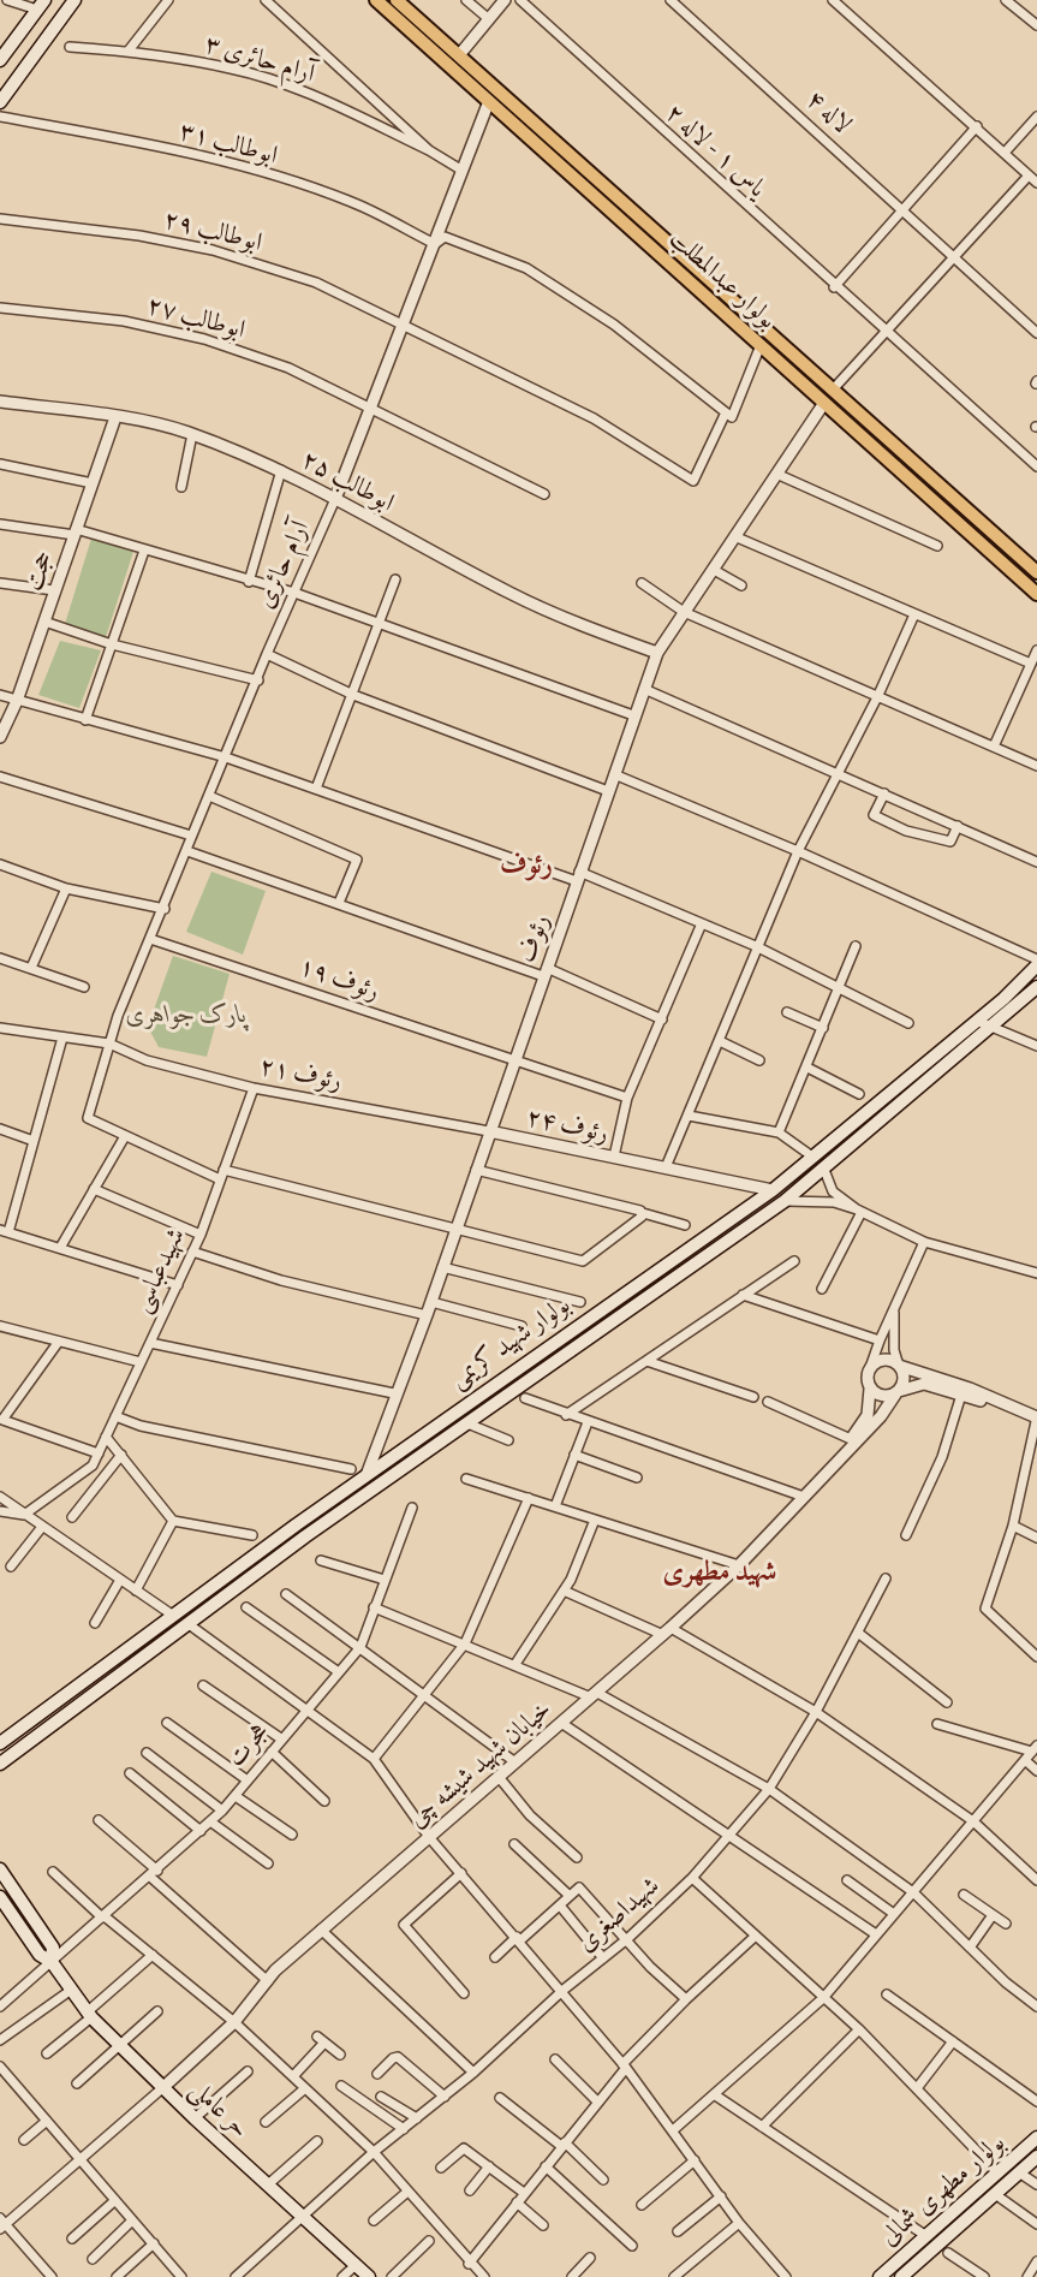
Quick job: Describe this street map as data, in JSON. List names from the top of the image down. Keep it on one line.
{"streets":{"main road":["بولوار عبدالمطلب","بولوار شهید کریمی","حر عاملی","بولوار مطهری شمالی"],"street":["آرام حائری ۳","لاله ۴","ابوطالب ۳۱","یاس ۱ - لاله ۲","ابوطالب ۲۹","ابوطالب ۲۷","ابوطالب ۲۵","آرام حائری","حجت","رئوف","رئوف ۱۹","رئوف ۲۱","رئوف ۲۴","شهیدعباسی","هجرت","خیابان شهید شیشه چی","شهیداصغری"]},"crossings":[["ابوطالب ۳۱","آرام حائری"],["ابوطالب ۲۹","آرام حائری"],["بولوار عبدالمطلب","آرام حائری"],["بولوار عبدالمطلب","رئوف"],["ابوطالب ۲۷","آرام حائری"],["ابوطالب ۲۵","آرام حائری"],["ابوطالب ۲۵","حجت"],["ابوطالب ۲۵","رئوف"],["آرام حائری","رئوف ۱۹"],["آرام حائری","رئوف ۲۱"],["رئوف","رئوف ۱۹"],["رئوف","رئوف ۲۱"],["رئوف","رئوف ۲۴"],["رئوف","بولوار شهید کریمی"],["رئوف ۲۱","رئوف ۲۴"],["رئوف ۲۱","شهیدعباسی"],["رئوف ۲۴","بولوار شهید کریمی"],["هجرت","حر عاملی"],["خیابان شهید شیشه چی","حر عاملی"],["شهیداصغری","حر عاملی"]],"districts":["رئوف","شهید مطهری"],"parks":["پارک جواهری"]}
